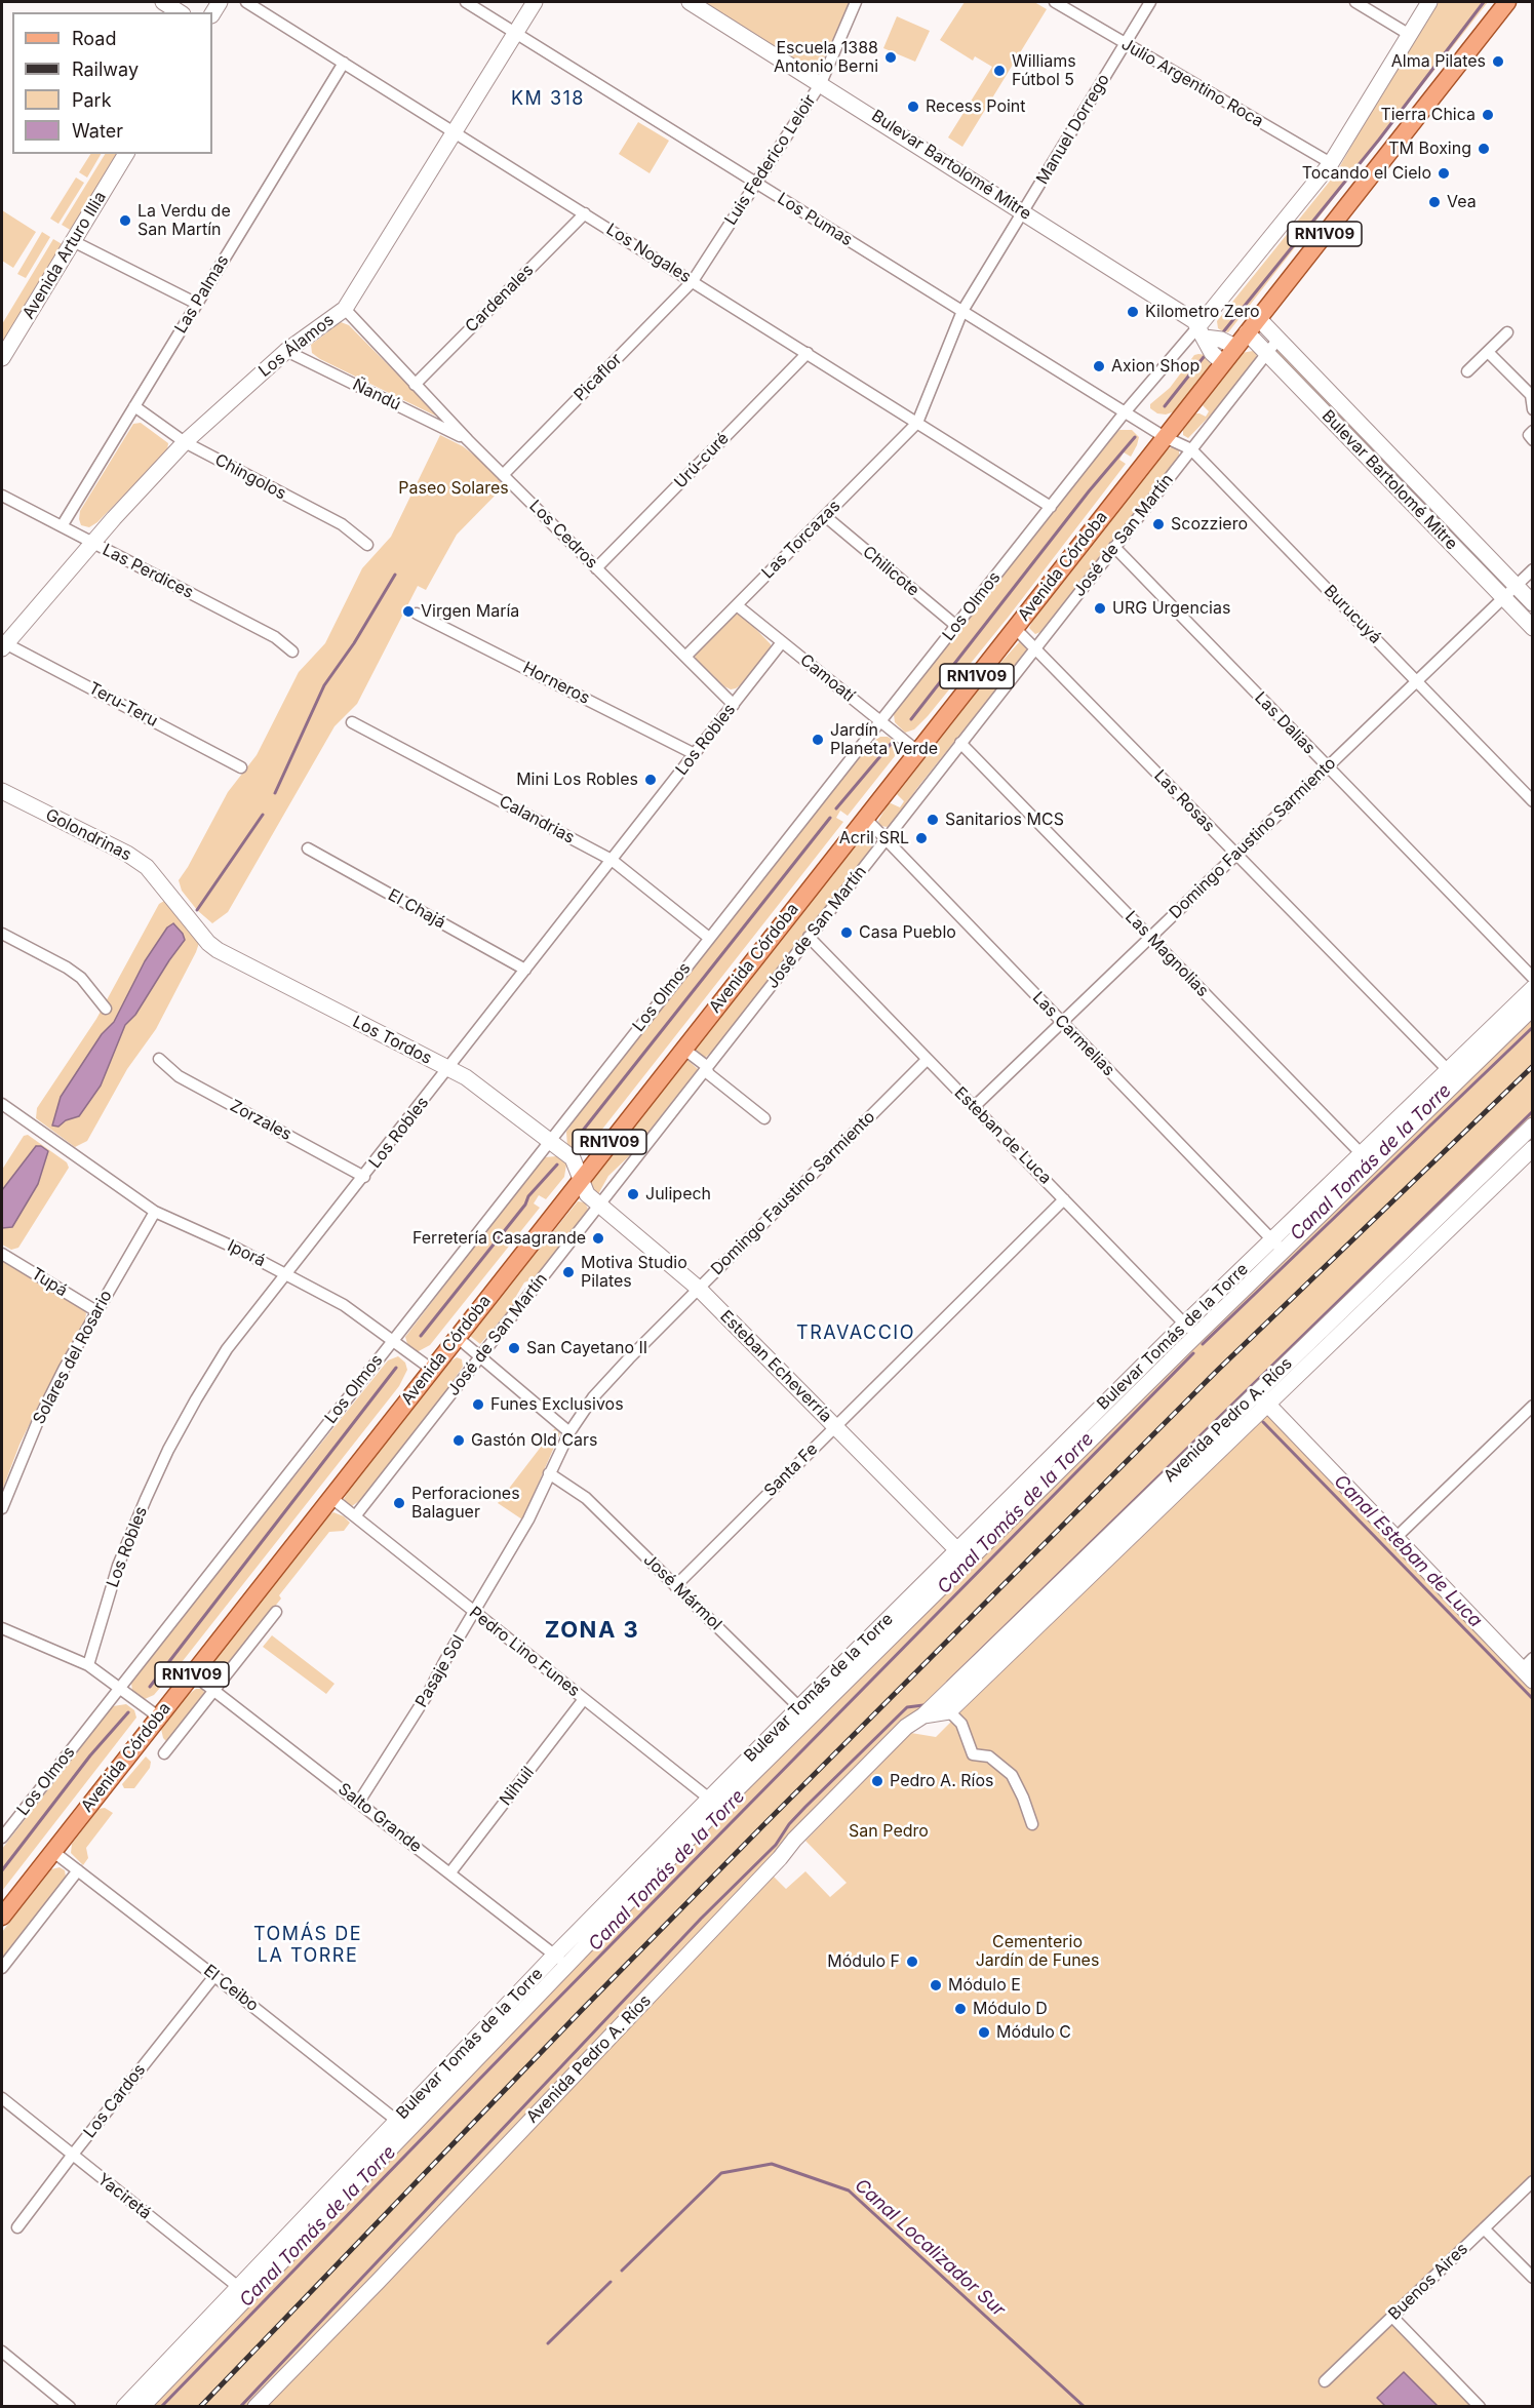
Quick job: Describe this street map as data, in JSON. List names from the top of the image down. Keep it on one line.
{"streets":{"main road":["RN1V09","Avenida Córdoba"],"street":["Julio Argentino Roca","Manuel Dorrego","Luis Federico Leloir","Bulevar Bartolomé Mitre","Los Pumas","Los Nogales","Avenida Arturo Illia","Las Palmas","Cardenales","Los Álamos","Picaflor","Ñandú","Urú-curé","Chingolos","Los Cedros","José de San Martín","Las Torcazas","Las Perdices","Chilicote","Los Olmos","Burucuyá","Camoatí","Horneros","Teru-Teru","Las Dalias","Los Robles","Las Rosas","Calandrias","Golondrinas","Domingo Faustino Sarmiento","El Chajá","Las Magnolias","Las Carmelias","Los Tordos","Zorzales","Esteban de Luca","Iporá","Tupá","Bulevar Tomás de la Torre","Solares del Rosario","Esteban Echeverría","Avenida Pedro A. Ríos","Santa Fe","José Mármol","Pedro Lino Funes","Pasaje Sol","Nihuil","Salto Grande","El Ceibo","Los Cardos","Yaciretá","Buenos Aires"]},"crossings":[["Julio Argentino Roca","Manuel Dorrego"],["Julio Argentino Roca","Los Olmos"],["Manuel Dorrego","Bulevar Bartolomé Mitre"],["Manuel Dorrego","Los Pumas"],["Manuel Dorrego","Los Nogales"],["Manuel Dorrego","Las Torcazas"],["Luis Federico Leloir","Bulevar Bartolomé Mitre"],["Luis Federico Leloir","Los Pumas"],["Luis Federico Leloir","Los Nogales"],["Luis Federico Leloir","Picaflor"],["Bulevar Bartolomé Mitre","José de San Martín"],["Bulevar Bartolomé Mitre","Avenida Córdoba"],["Bulevar Bartolomé Mitre","Los Olmos"],["Bulevar Bartolomé Mitre","Domingo Faustino Sarmiento"],["Los Pumas","Los Álamos"],["Los Pumas","Avenida Córdoba"],["Los Pumas","Los Olmos"],["Los Pumas","Burucuyá"],["Los Nogales","Las Palmas"],["Los Nogales","Cardenales"],["Los Nogales","Los Álamos"],["Los Nogales","Picaflor"],["Los Nogales","Urú-curé"],["Los Nogales","Las Torcazas"],["Los Nogales","Los Olmos"],["Las Palmas","Chingolos"],["Las Palmas","Las Perdices"],["Cardenales","Los Cedros"],["Los Álamos","Ñandú"],["Los Álamos","Chingolos"],["Los Álamos","Los Cedros"],["Los Álamos","Las Perdices"],["Los Álamos","Teru-Teru"],["Picaflor","Los Cedros"],["Ñandú","Los Cedros"],["Urú-curé","Los Cedros"],["Los Cedros","Las Torcazas"],["Los Cedros","Los Robles"],["José de San Martín","Burucuyá"],["José de San Martín","Las Dalias"],["José de San Martín","Las Rosas"],["José de San Martín","Las Magnolias"],["José de San Martín","Las Carmelias"],["José de San Martín","Esteban de Luca"],["José de San Martín","Esteban Echeverría"],["José de San Martín","Pedro Lino Funes"],["Las Torcazas","Chilicote"],["Las Torcazas","Camoatí"],["Avenida Córdoba","Burucuyá"],["Avenida Córdoba","Camoatí"],["Avenida Córdoba","Las Rosas"],["Avenida Córdoba","Las Carmelias"],["Avenida Córdoba","Los Tordos"],["Avenida Córdoba","Iporá"],["Avenida Córdoba","Esteban Echeverría"],["Avenida Córdoba","Pedro Lino Funes"],["Avenida Córdoba","Salto Grande"],["Avenida Córdoba","El Ceibo"],["Chilicote","Los Olmos"],["Los Olmos","Camoatí"],["Los Olmos","Calandrias"],["Los Olmos","Los Tordos"],["Los Olmos","Iporá"],["Burucuyá","Domingo Faustino Sarmiento"],["Camoatí","Los Robles"],["Horneros","Los Robles"],["Las Dalias","Domingo Faustino Sarmiento"],["Los Robles","Calandrias"],["Los Robles","El Chajá"],["Los Robles","Los Tordos"],["Los Robles","Zorzales"],["Los Robles","Iporá"],["Las Rosas","Domingo Faustino Sarmiento"],["Las Rosas","Bulevar Tomás de la Torre"],["Golondrinas","Los Tordos"],["Domingo Faustino Sarmiento","Las Magnolias"],["Domingo Faustino Sarmiento","Las Carmelias"],["Domingo Faustino Sarmiento","Esteban de Luca"],["Domingo Faustino Sarmiento","Esteban Echeverría"],["Domingo Faustino Sarmiento","José Mármol"],["Domingo Faustino Sarmiento","Pasaje Sol"],["Las Magnolias","Bulevar Tomás de la Torre"],["Las Carmelias","Bulevar Tomás de la Torre"],["Los Tordos","Esteban Echeverría"],["Esteban de Luca","Bulevar Tomás de la Torre"],["Esteban de Luca","Santa Fe"],["Iporá","Solares del Rosario"],["Tupá","Solares del Rosario"],["Bulevar Tomás de la Torre","Esteban Echeverría"],["Bulevar Tomás de la Torre","José Mármol"],["Bulevar Tomás de la Torre","Pedro Lino Funes"],["Bulevar Tomás de la Torre","Salto Grande"],["Bulevar Tomás de la Torre","El Ceibo"],["Bulevar Tomás de la Torre","Yaciretá"],["Esteban Echeverría","Santa Fe"],["Santa Fe","José Mármol"],["José Mármol","Pasaje Sol"],["Pedro Lino Funes","Pasaje Sol"],["Pedro Lino Funes","Nihuil"],["Pasaje Sol","Salto Grande"],["Nihuil","Salto Grande"],["El Ceibo","Los Cardos"],["Los Cardos","Yaciretá"]],"districts":["KM 318","TRAVACCIO","ZONA 3","TOMÁS DE LA TORRE"],"water":["Canal Tomás de la Torre","Canal Esteban de Luca","Canal Localizador Sur"],"parks":["Paseo Solares","San Pedro","Cementerio Jardín de Funes"],"places":["Escuela 1388 Antonio Berni","Alma Pilates","Williams Fútbol 5","Recess Point","Tierra Chica","TM Boxing","Tocando el Cielo","Vea","La Verdu de San Martín","Kilometro Zero","Axion Shop","Scozziero","URG Urgencias","Virgen María","Jardín Planeta Verde","Mini Los Robles","Sanitarios MCS","Acril SRL","Casa Pueblo","Julipech","Ferretería Casagrande","Motiva Studio Pilates","San Cayetano II","Funes Exclusivos","Gastón Old Cars","Perforaciones Balaguer","Pedro A. Ríos","Módulo F","Módulo E","Módulo D","Módulo C"],"legend":["Road","Railway","Park","Water"]}
